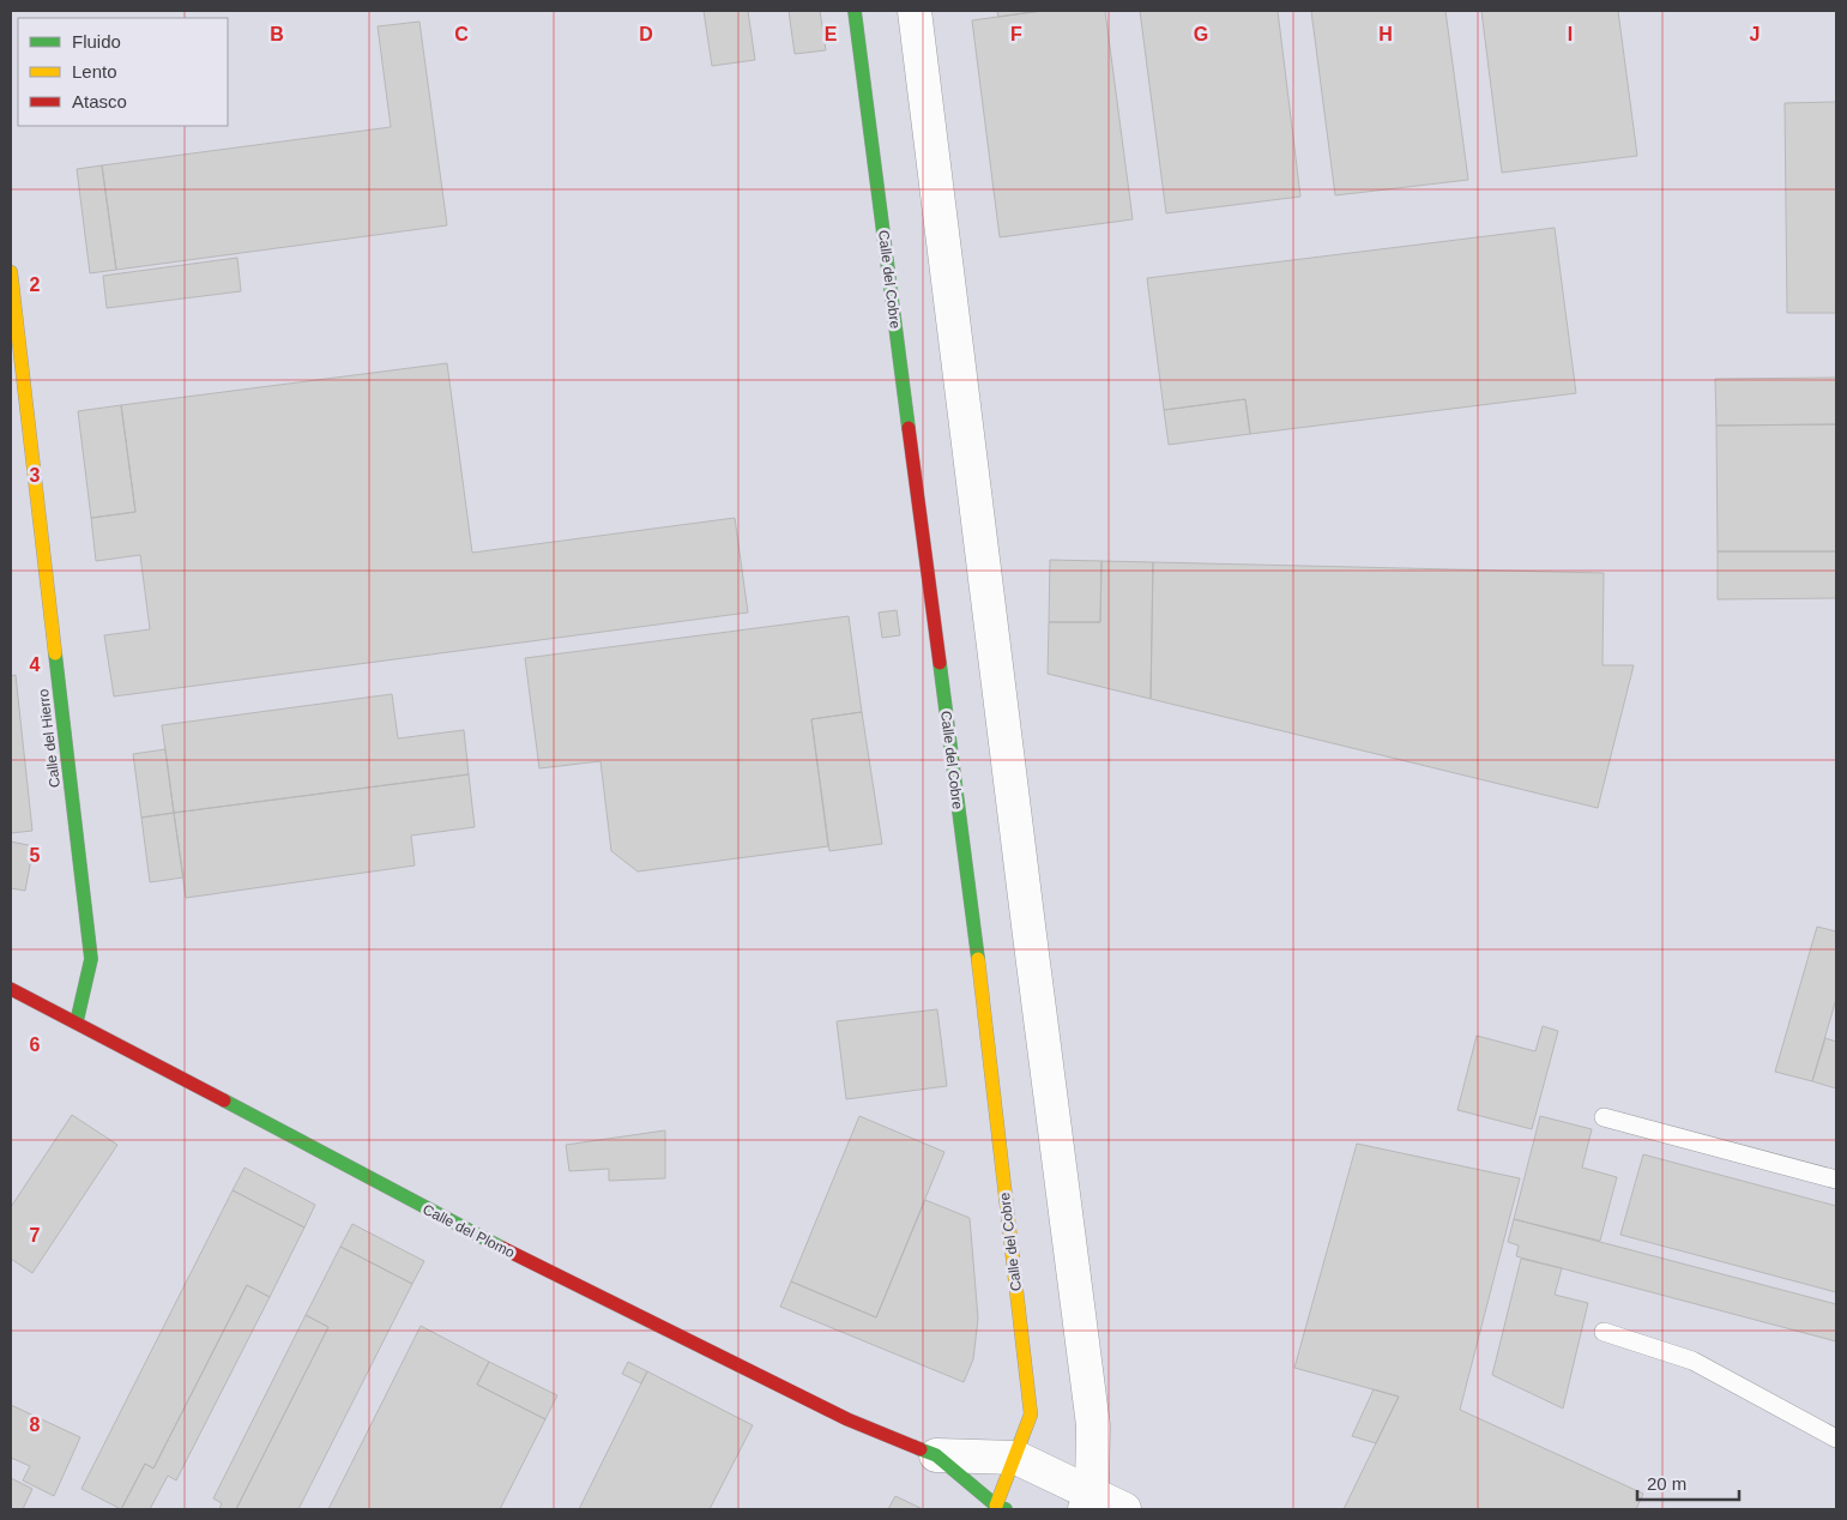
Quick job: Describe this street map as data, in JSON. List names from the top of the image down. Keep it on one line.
{"streets":{"street":["Calle del Cobre","Calle del Hierro","Calle del Plomo"]},"crossings":[["Calle del Cobre","Calle del Plomo"],["Calle del Hierro","Calle del Plomo"]],"legend":["Fluido","Lento","Atasco"],"scale_bar":"20 m","grid":{"columns":["B","C","D","E","F","G","H","I","J"],"rows":["2","3","4","5","6","7","8"]}}
